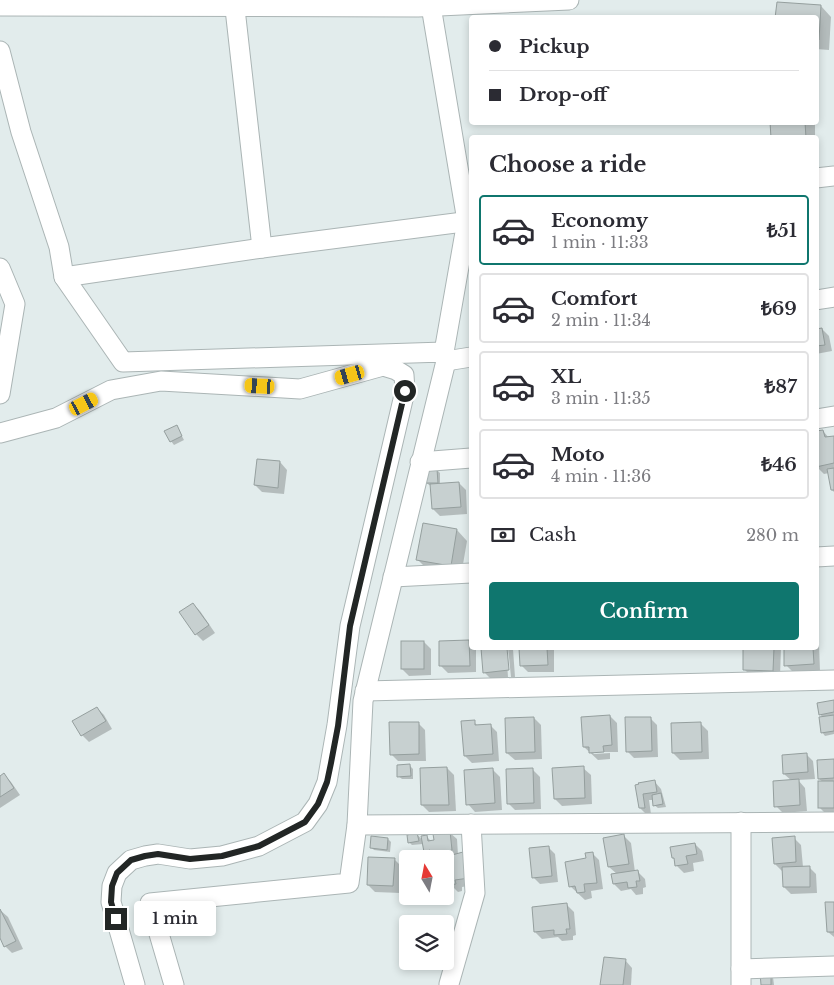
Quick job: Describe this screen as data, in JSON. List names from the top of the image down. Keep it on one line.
{"north":"top","page":{"banner":["Pickup","Drop-off"],"heading":"Choose a ride","list":[{"name":"Economy","note":"1 min · 11:33","value":"₺51"},{"name":"Comfort","note":"2 min · 11:34","value":"₺69"},{"name":"XL","note":"3 min · 11:35","value":"₺87"},{"name":"Moto","note":"4 min · 11:36","value":"₺46"}],"pay":["Cash","280 m"],"buttons":"Confirm","bubble":"1 min"}}
